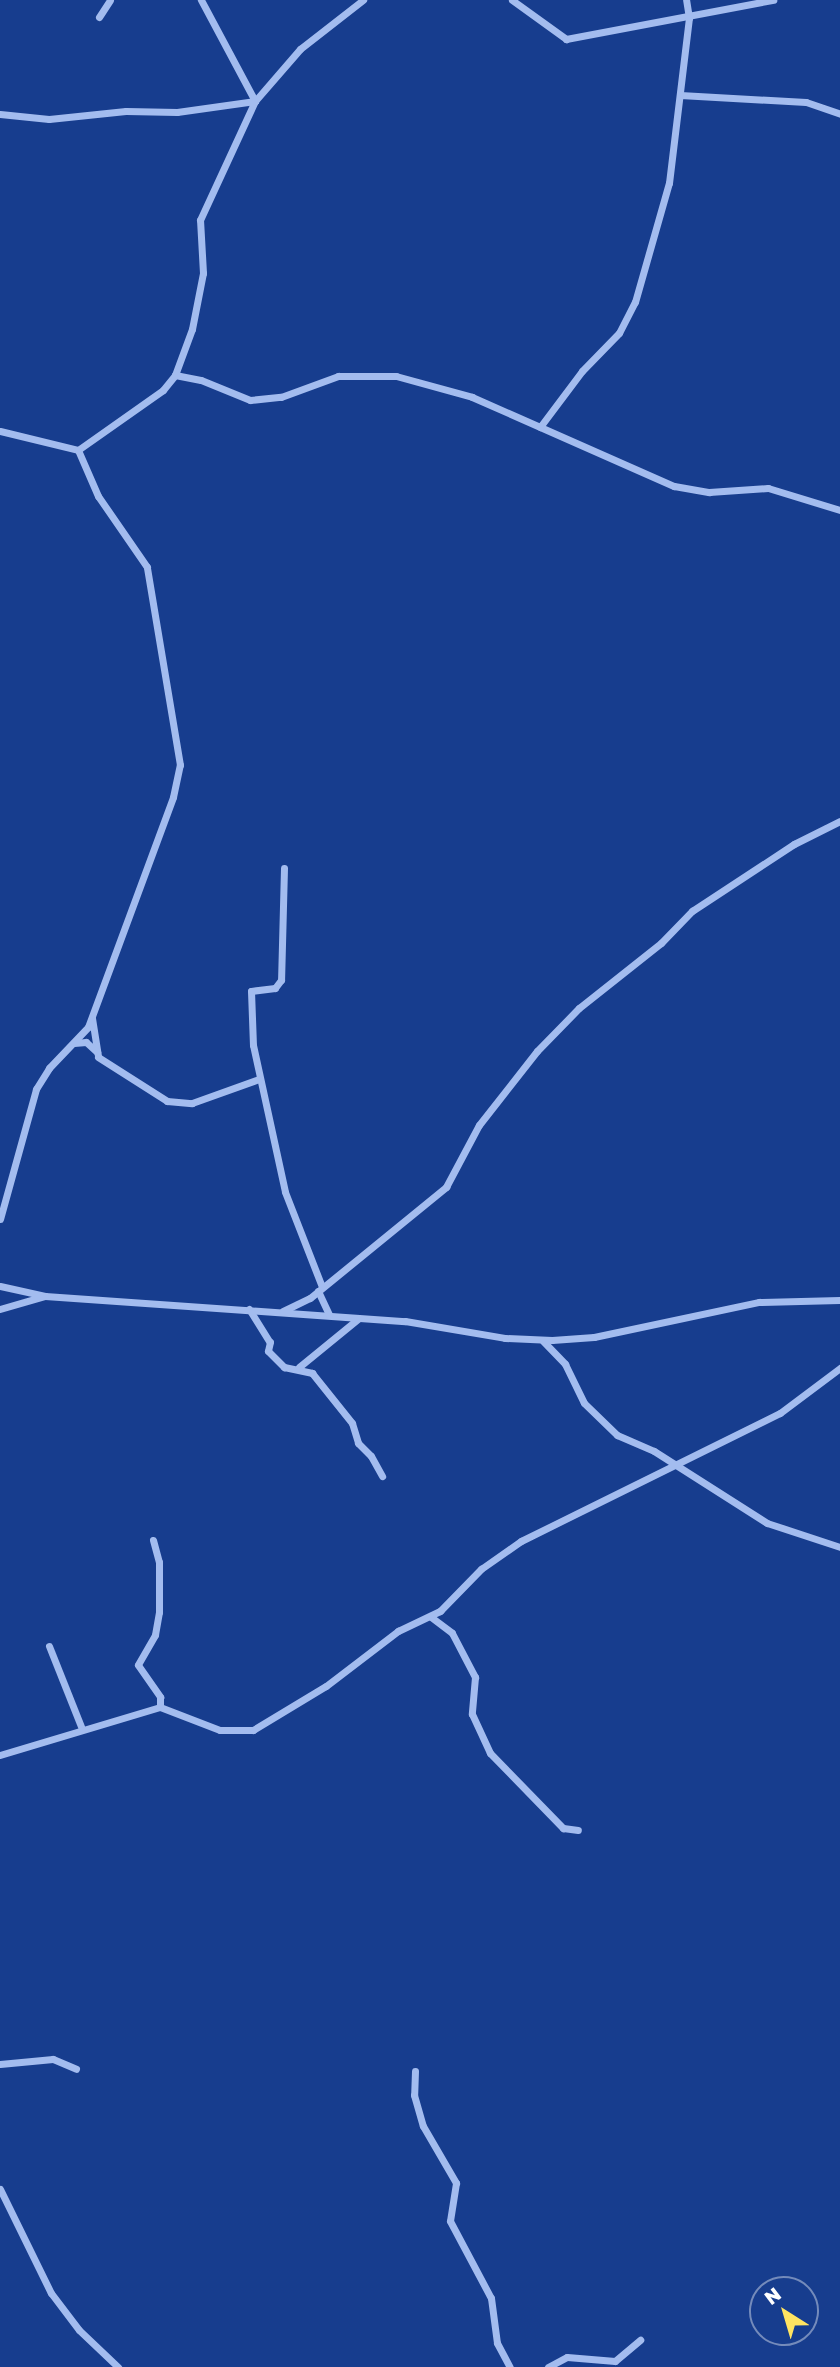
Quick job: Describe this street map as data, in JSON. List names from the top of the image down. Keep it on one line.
{"north":"top left"}
